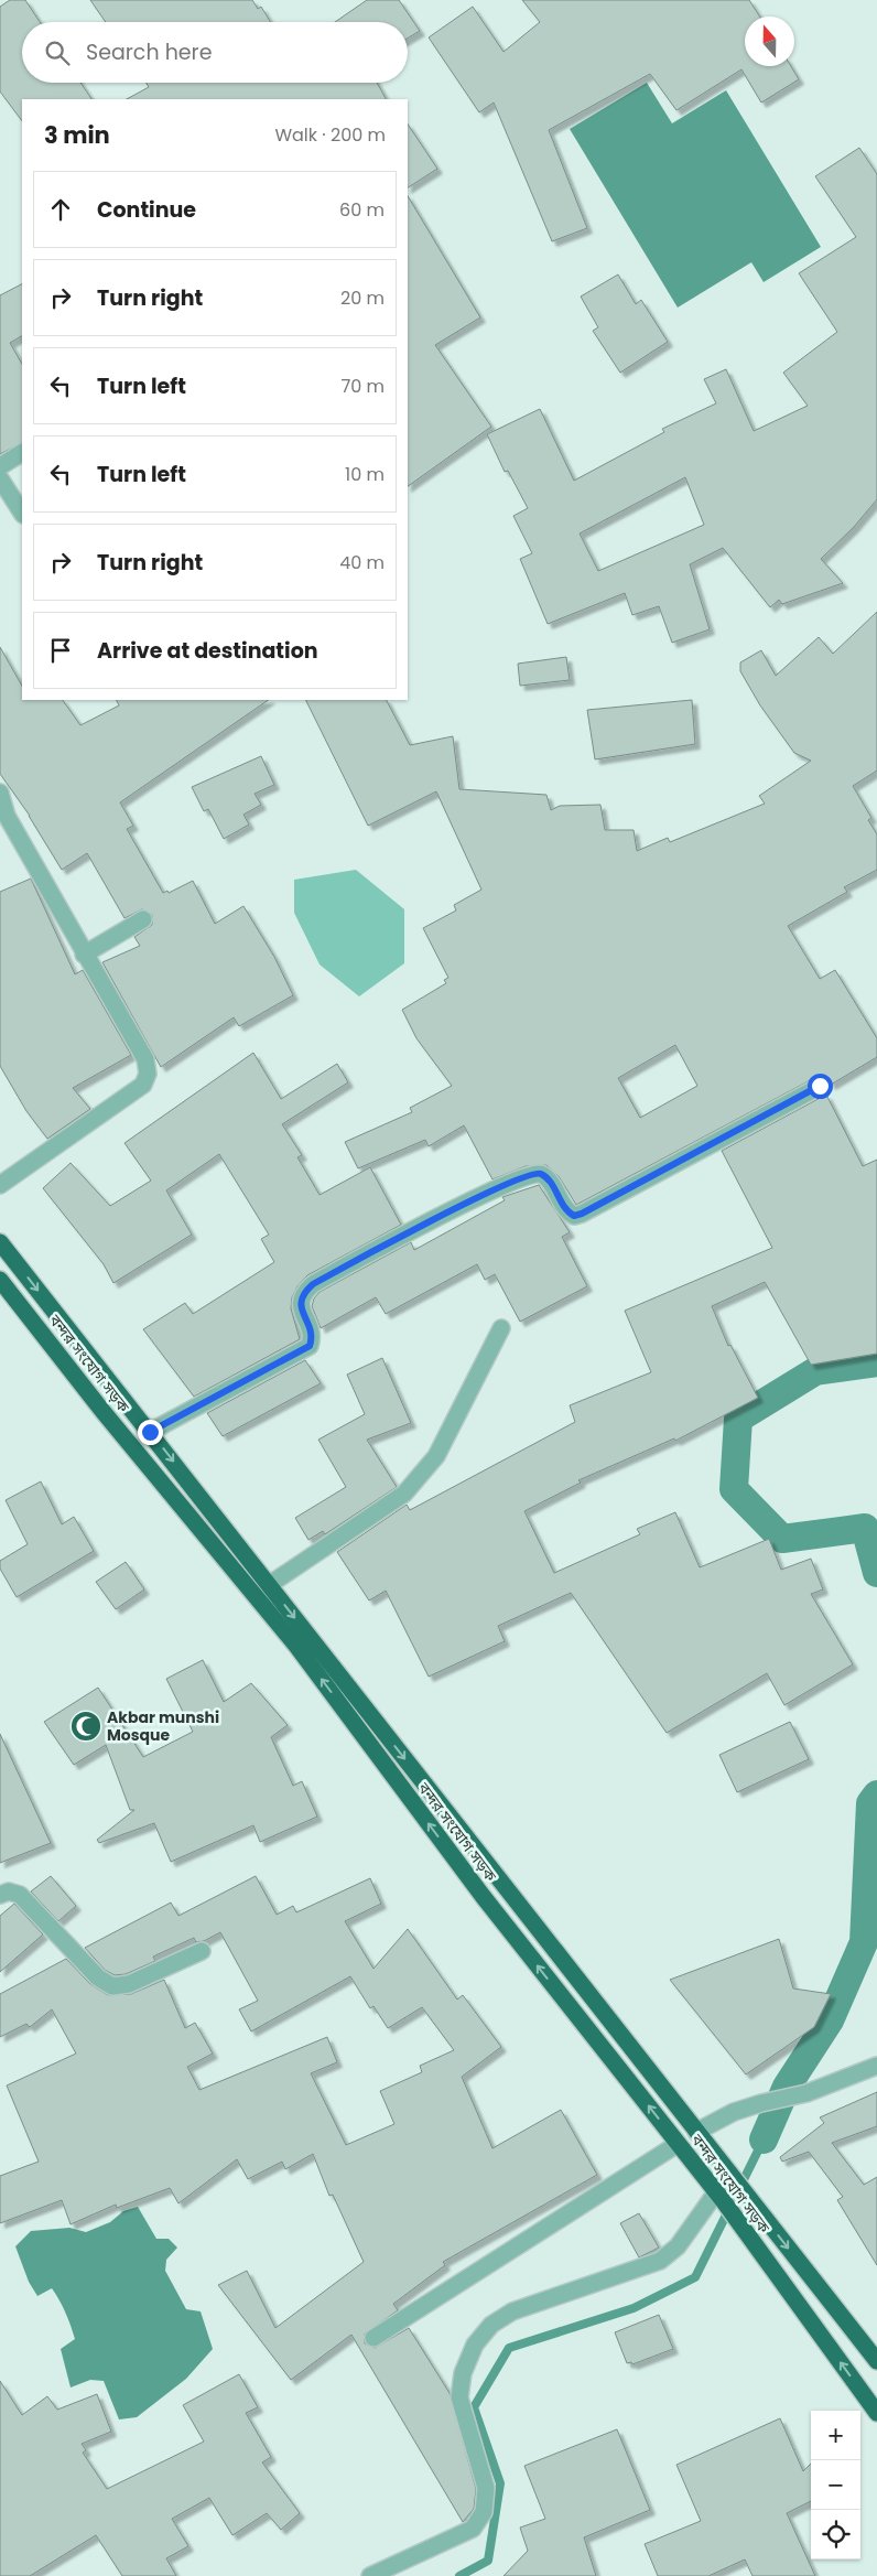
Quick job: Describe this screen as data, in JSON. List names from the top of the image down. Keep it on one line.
{"streets":{"highway":["বন্দর সংযোগ সড়ক"]},"places":{"mosque":["Akbar munshi Mosque"]},"north":"top","page":{"search":"Search here","heading":["3 min","Walk · 200 m"],"list":[["Continue","60 m"],["Turn right","20 m"],["Turn left","70 m"],["Turn left","10 m"],["Turn right","40 m"],"Arrive at destination"],"map_buttons":["+","−"]}}
